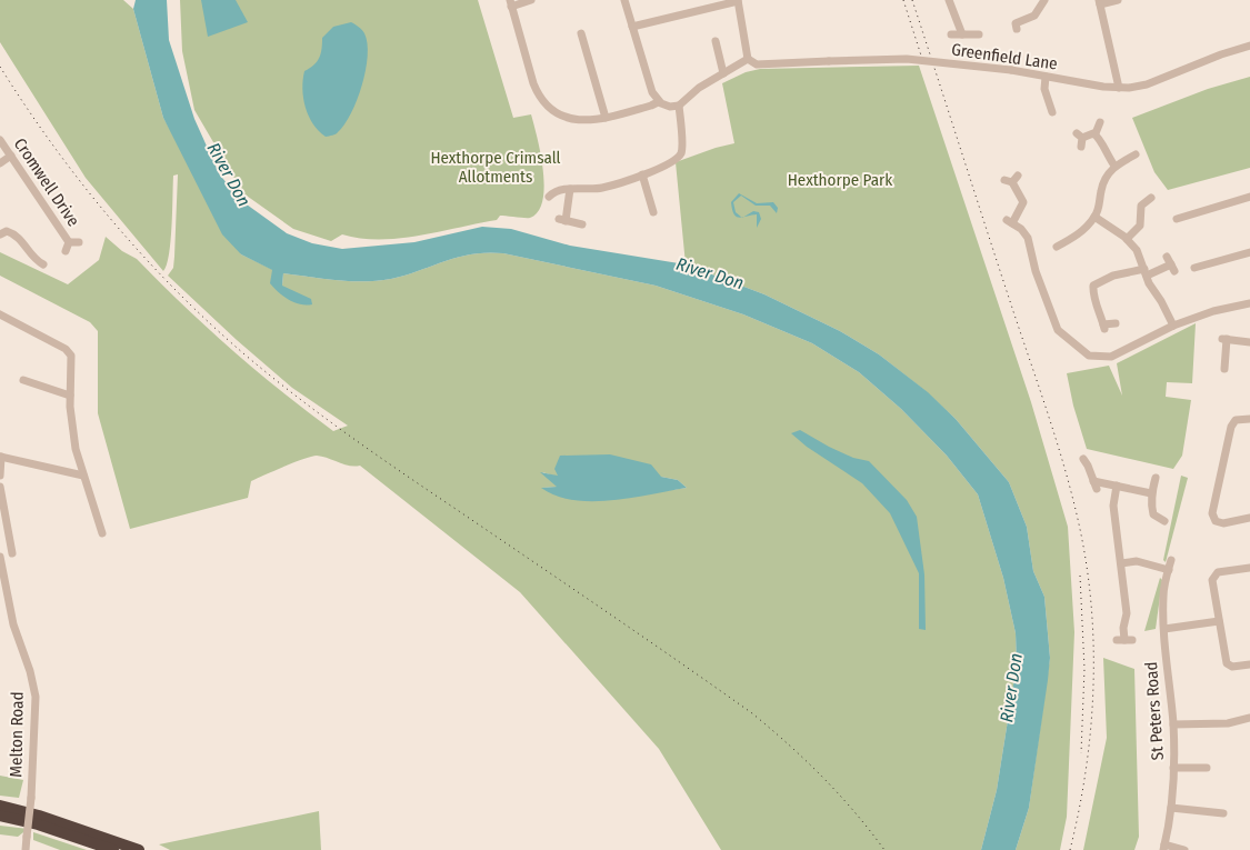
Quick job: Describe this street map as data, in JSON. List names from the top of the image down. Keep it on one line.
{"streets":{"street":["Greenfield Lane","Cromwell Drive","St Peters Road","Melton Road"]},"water":["River Don"],"parks":["Hexthorpe Crimsall Allotments","Hexthorpe Park"]}
